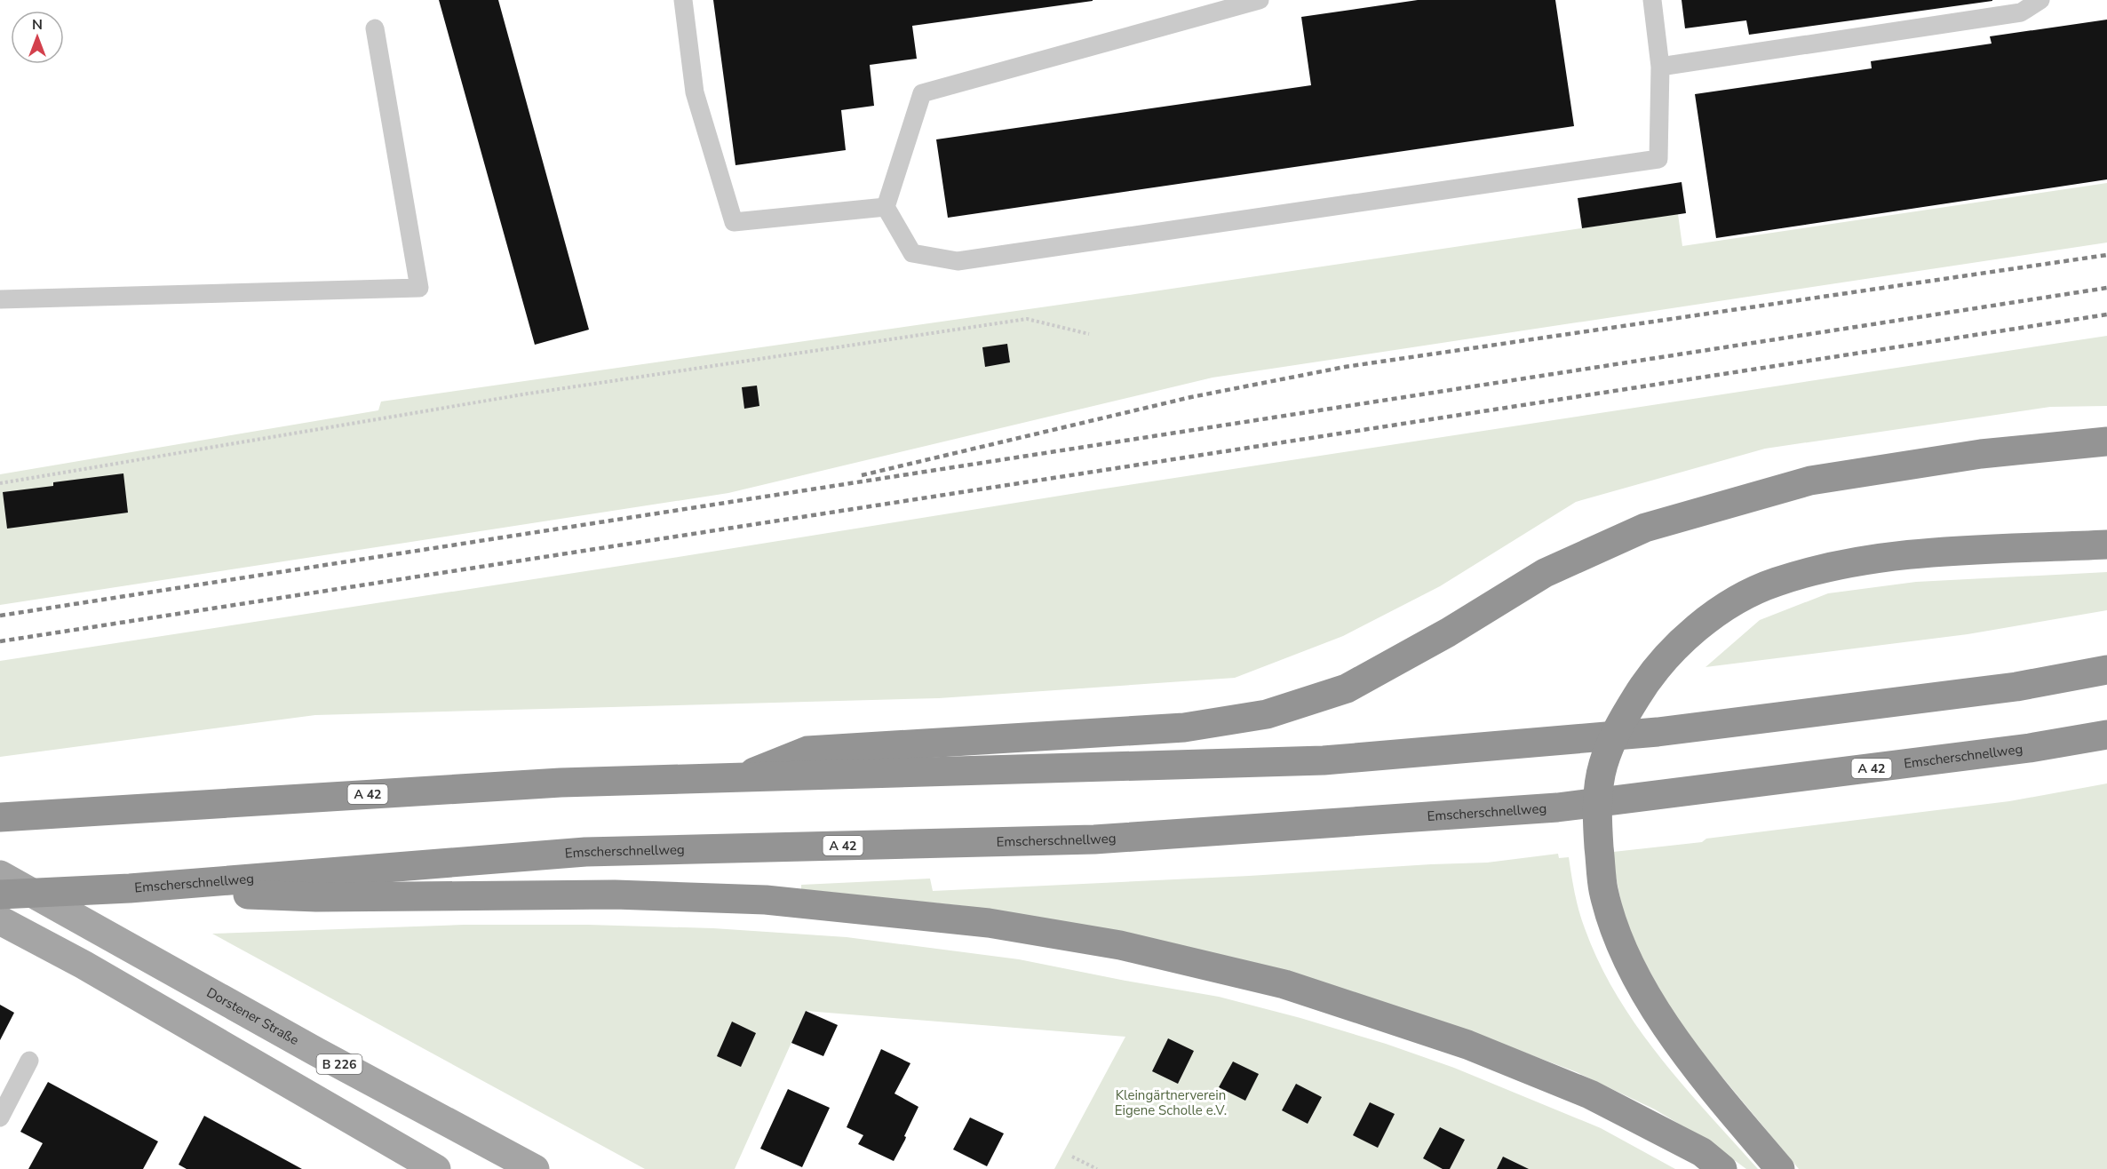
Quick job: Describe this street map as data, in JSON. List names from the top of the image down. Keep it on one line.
{"streets":{"highway":["Emscherschnellweg","A 42"],"main road":["Dorstener Straße","B 226"]},"parks":["Kleingärtnerverein Eigene Scholle e.V."],"north":"top"}
